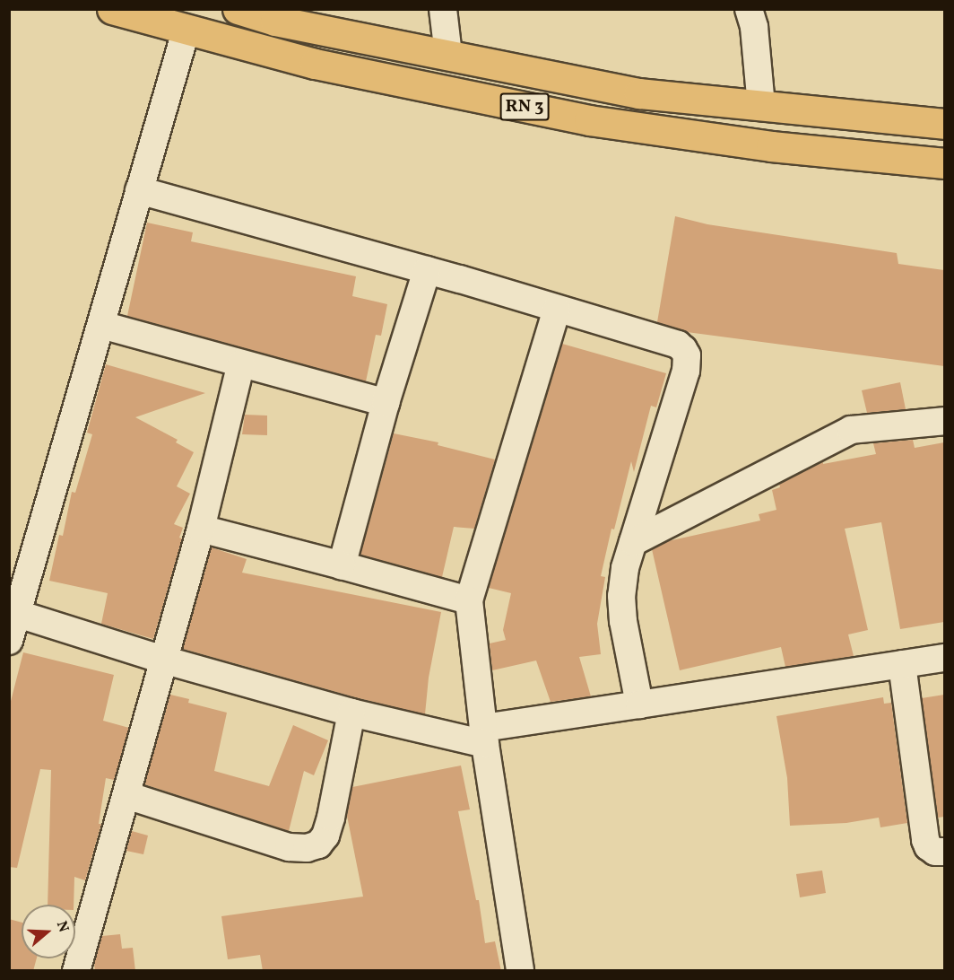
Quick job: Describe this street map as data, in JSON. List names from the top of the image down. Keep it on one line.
{"streets":{"highway":["RN 3"]},"north":"right"}
